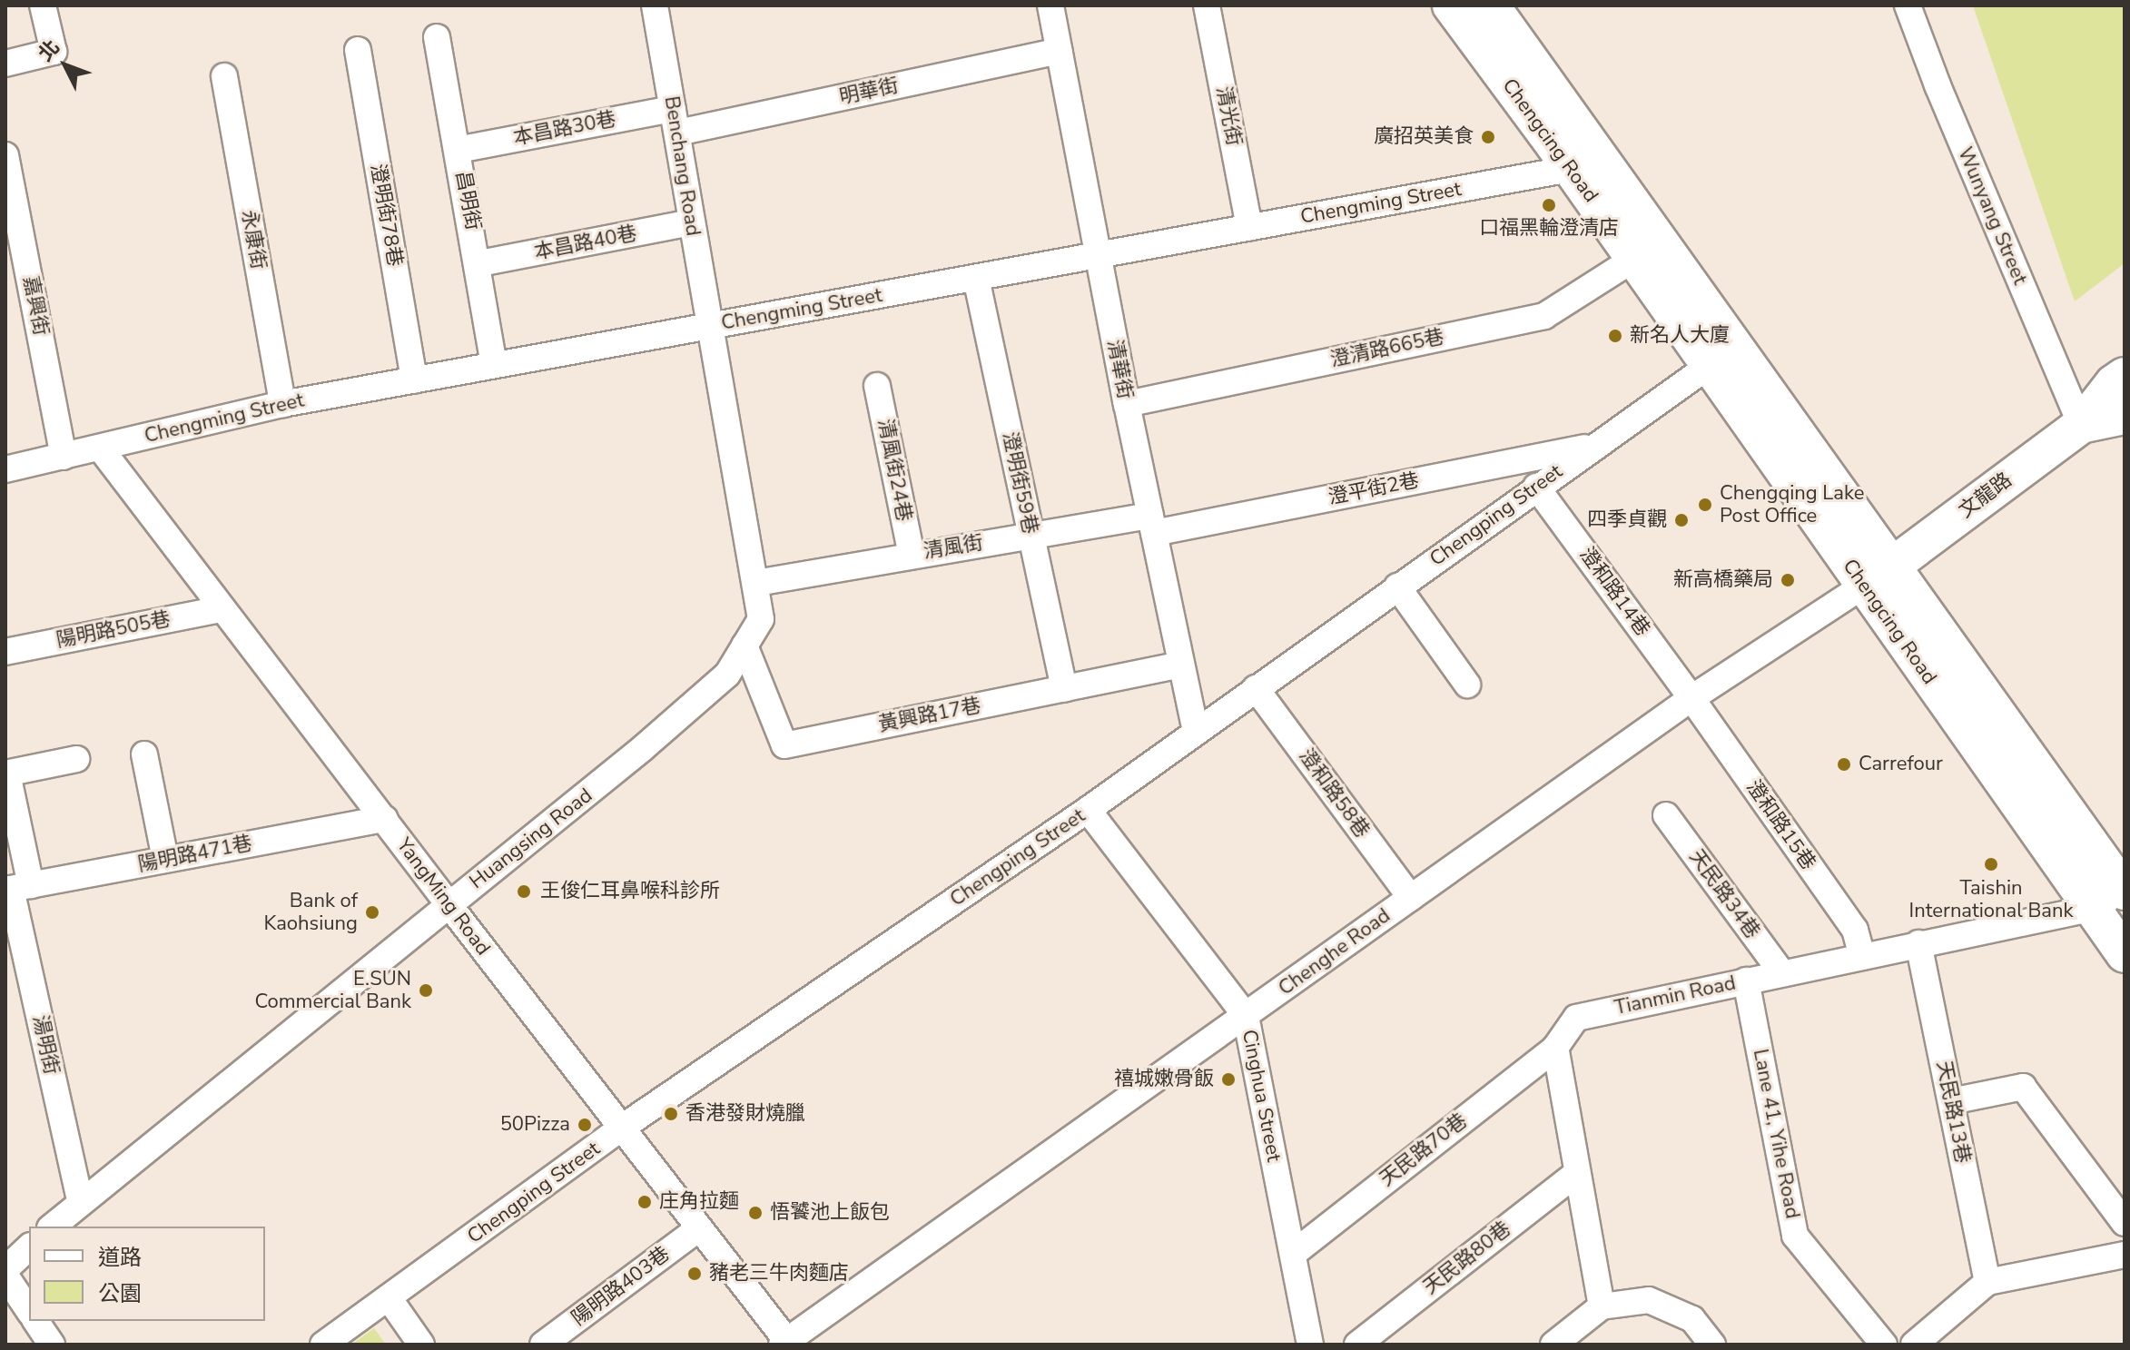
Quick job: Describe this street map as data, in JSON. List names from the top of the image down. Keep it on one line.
{"streets":{"main road":["Chengcing Road","文龍路"],"street":["明華街","清光街","本昌路30巷","Benchang Road","昌明街","Chengming Street","澄明街78巷","Wunyang Street","永康街","本昌路40巷","嘉興街","澄清路665巷","清華街","清風街24巷","澄明街59巷","澄平街2巷","Chengping Street","清風街","澄和路14巷","陽明路505巷","黃興路17巷","澄和路58巷","澄和路15巷","Huangsing Road","陽明路471巷","天民路34巷","YangMing Road","Chenghe Road","Tianmin Road","湯明街","Cinghua Street","天民路13巷","Lane 41, Yihe Road","天民路70巷","天民路80巷","陽明路403巷"]},"crossings":[["明華街","本昌路30巷"],["明華街","Benchang Road"],["明華街","清華街"],["清光街","Chengming Street"],["本昌路30巷","Benchang Road"],["本昌路30巷","昌明街"],["Chengcing Road","Chengming Street"],["Chengcing Road","澄清路665巷"],["Chengcing Road","文龍路"],["Chengcing Road","Chengping Street"],["Chengcing Road","Chenghe Road"],["Chengcing Road","Tianmin Road"],["Benchang Road","Chengming Street"],["Benchang Road","本昌路40巷"],["Benchang Road","Huangsing Road"],["昌明街","Chengming Street"],["昌明街","本昌路40巷"],["Chengming Street","澄明街78巷"],["Chengming Street","永康街"],["Chengming Street","嘉興街"],["Chengming Street","清華街"],["Chengming Street","澄明街59巷"],["Chengming Street","Huangsing Road"],["Chengming Street","YangMing Road"],["Wunyang Street","文龍路"],["澄清路665巷","清華街"],["清華街","澄平街2巷"],["清華街","Chengping Street"],["清華街","清風街"],["清華街","黃興路17巷"],["清風街24巷","清風街"],["澄明街59巷","清風街"],["澄明街59巷","黃興路17巷"],["澄平街2巷","Chengping Street"],["澄平街2巷","清風街"],["文龍路","Chenghe Road"],["Chengping Street","澄和路14巷"],["Chengping Street","澄和路58巷"],["Chengping Street","YangMing Road"],["Chengping Street","Cinghua Street"],["清風街","Huangsing Road"],["澄和路14巷","澄和路15巷"],["澄和路14巷","Chenghe Road"],["陽明路505巷","YangMing Road"],["黃興路17巷","Huangsing Road"],["澄和路58巷","Chenghe Road"],["澄和路15巷","Chenghe Road"],["澄和路15巷","Tianmin Road"],["Huangsing Road","YangMing Road"],["Huangsing Road","湯明街"],["陽明路471巷","YangMing Road"],["陽明路471巷","湯明街"],["天民路34巷","Tianmin Road"],["YangMing Road","Chenghe Road"],["YangMing Road","陽明路403巷"],["Chenghe Road","Cinghua Street"],["Tianmin Road","天民路13巷"],["Tianmin Road","Lane 41, Yihe Road"],["Tianmin Road","天民路70巷"],["Cinghua Street","天民路70巷"]],"places":["廣招英美食","口福黑輪澄清店","新名人大廈","Chengqing Lake Post Office","四季貞觀","新高橋藥局","Carrefour","Taishin International Bank","王俊仁耳鼻喉科診所","Bank of Kaohsiung","E.SUN Commercial Bank","禧城嫩骨飯","香港發財燒臘","50Pizza","庄角拉麵","悟饕池上飯包","豬老三牛肉麵店"],"legend":["道路","公園"],"north":"top left"}
